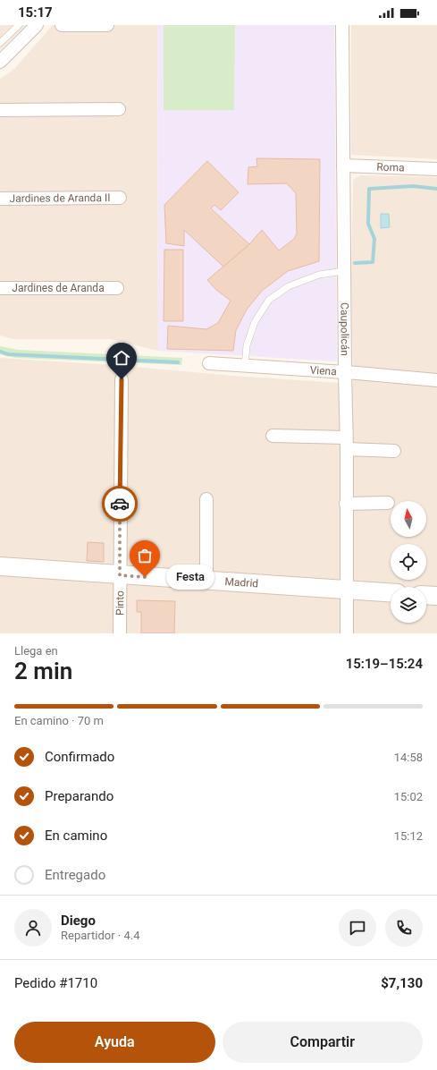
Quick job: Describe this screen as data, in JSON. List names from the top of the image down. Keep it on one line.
{"streets":{"street":["Roma","Jardines de Aranda II","Jardines de Aranda","Caupolicán","Viena","Madrid","Pinto"]},"crossings":[["Roma","Caupolicán"],["Caupolicán","Viena"],["Caupolicán","Madrid"],["Madrid","Pinto"]],"places":["Festa"],"north":"top","page":{"status":"15:17","bubble":"Festa","heading":["2 min","Llega en","15:19–15:24"],"panel":["Diego","Repartidor · 4.4","Pedido #1710","$7,130"],"bar":"En camino · 70 m","list":[["Confirmado","14:58"],["Preparando","15:02"],["En camino","15:12"],"Entregado"],"buttons":["Ayuda","Compartir"]}}
